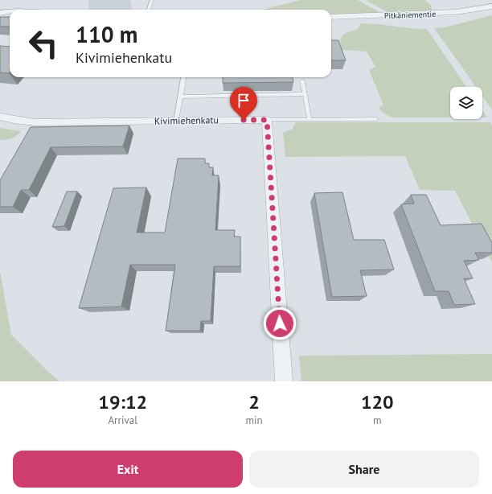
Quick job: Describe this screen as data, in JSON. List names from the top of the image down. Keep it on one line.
{"streets":{"street":["Pitkäniementie","Kivimiehenkatu"]},"page":{"turn":["110 m","Kivimiehenkatu"],"eta":["19:12","Arrival","2","min","120","m"],"buttons":["Exit","Share"]}}
